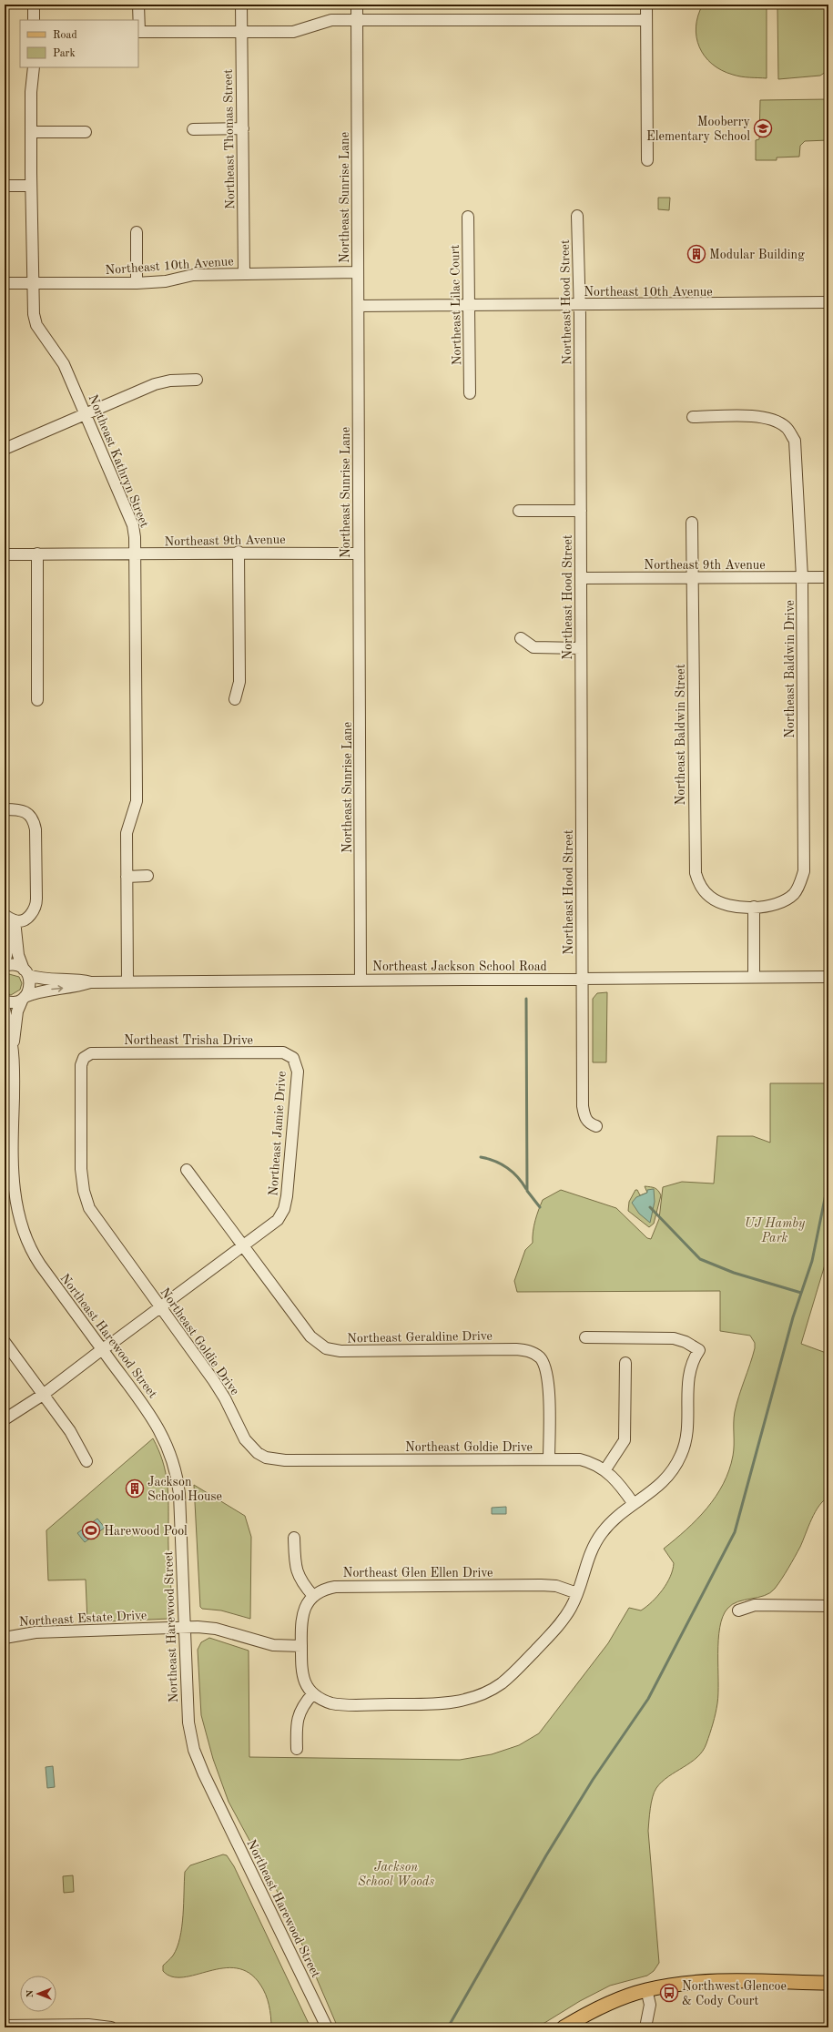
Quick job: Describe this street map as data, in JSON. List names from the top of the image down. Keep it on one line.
{"streets":{"street":["Northeast Thomas Street","Northeast Sunrise Lane","Northeast 10th Avenue","Northeast Hood Street","Northeast Lilac Court","Northeast Kathryn Street","Northeast 9th Avenue","Northeast Baldwin Drive","Northeast Baldwin Street","Northeast Jackson School Road","Northeast Trisha Drive","Northeast Jamie Drive","Northeast Harewood Street","Northeast Geraldine Drive","Northeast Goldie Drive","Northeast Glen Ellen Drive","Northeast Estate Drive"]},"crossings":[["Northeast Thomas Street","Northeast 10th Avenue"],["Northeast Sunrise Lane","Northeast 10th Avenue"],["Northeast Sunrise Lane","Northeast 9th Avenue"],["Northeast Sunrise Lane","Northeast Jackson School Road"],["Northeast 10th Avenue","Northeast Hood Street"],["Northeast 10th Avenue","Northeast Lilac Court"],["Northeast 10th Avenue","Northeast Kathryn Street"],["Northeast Hood Street","Northeast 9th Avenue"],["Northeast Hood Street","Northeast Jackson School Road"],["Northeast Kathryn Street","Northeast 9th Avenue"],["Northeast Kathryn Street","Northeast Jackson School Road"],["Northeast 9th Avenue","Northeast Baldwin Drive"],["Northeast 9th Avenue","Northeast Baldwin Street"],["Northeast Baldwin Drive","Northeast Baldwin Street"],["Northeast Jackson School Road","Northeast Harewood Street"],["Northeast Trisha Drive","Northeast Jamie Drive"],["Northeast Trisha Drive","Northeast Goldie Drive"],["Northeast Jamie Drive","Northeast Harewood Street"],["Northeast Jamie Drive","Northeast Geraldine Drive"],["Northeast Jamie Drive","Northeast Goldie Drive"],["Northeast Harewood Street","Northeast Estate Drive"],["Northeast Geraldine Drive","Northeast Goldie Drive"]],"parks":["UJ Hamby Park","Jackson School Woods"],"places":{"school or university":["Mooberry Elementary School"],"building":["Modular Building","Jackson School House"],"sports":["Harewood Pool"],"bus stop":["Northwest Glencoe & Cody Court"]},"legend":["Road","Park"],"north":"left"}
